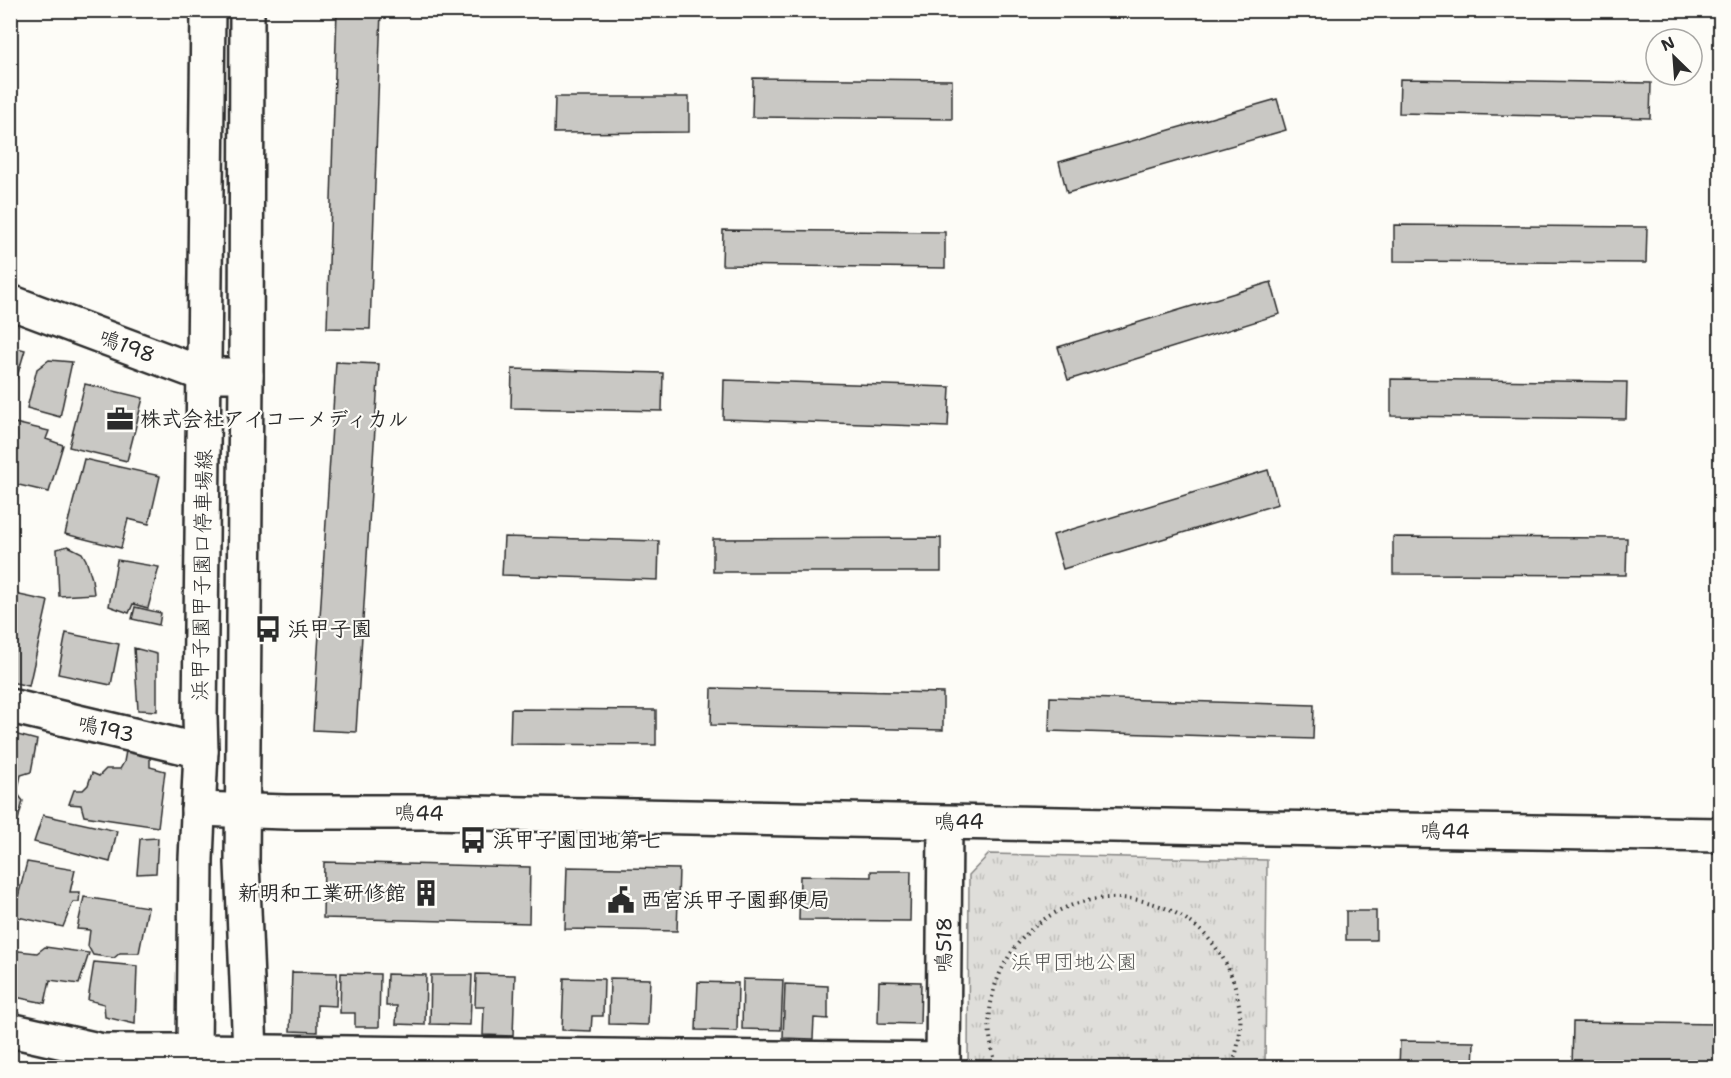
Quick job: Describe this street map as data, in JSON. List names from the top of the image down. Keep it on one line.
{"streets":{"street":["鳴198","浜甲子園甲子園口停車場線","鳴193","鳴44","鳴518"]},"crossings":[["鳴198","浜甲子園甲子園口停車場線"],["浜甲子園甲子園口停車場線","鳴193"],["浜甲子園甲子園口停車場線","鳴44"],["鳴44","鳴518"]],"parks":["浜甲団地公園"],"places":{"office":["株式会社アイコーメディカル"],"bus stop":["浜甲子園","浜甲子園団地第七"],"building":["新明和工業研修館"],"public building":["西宮浜甲子園郵便局"]},"north":"top left"}
